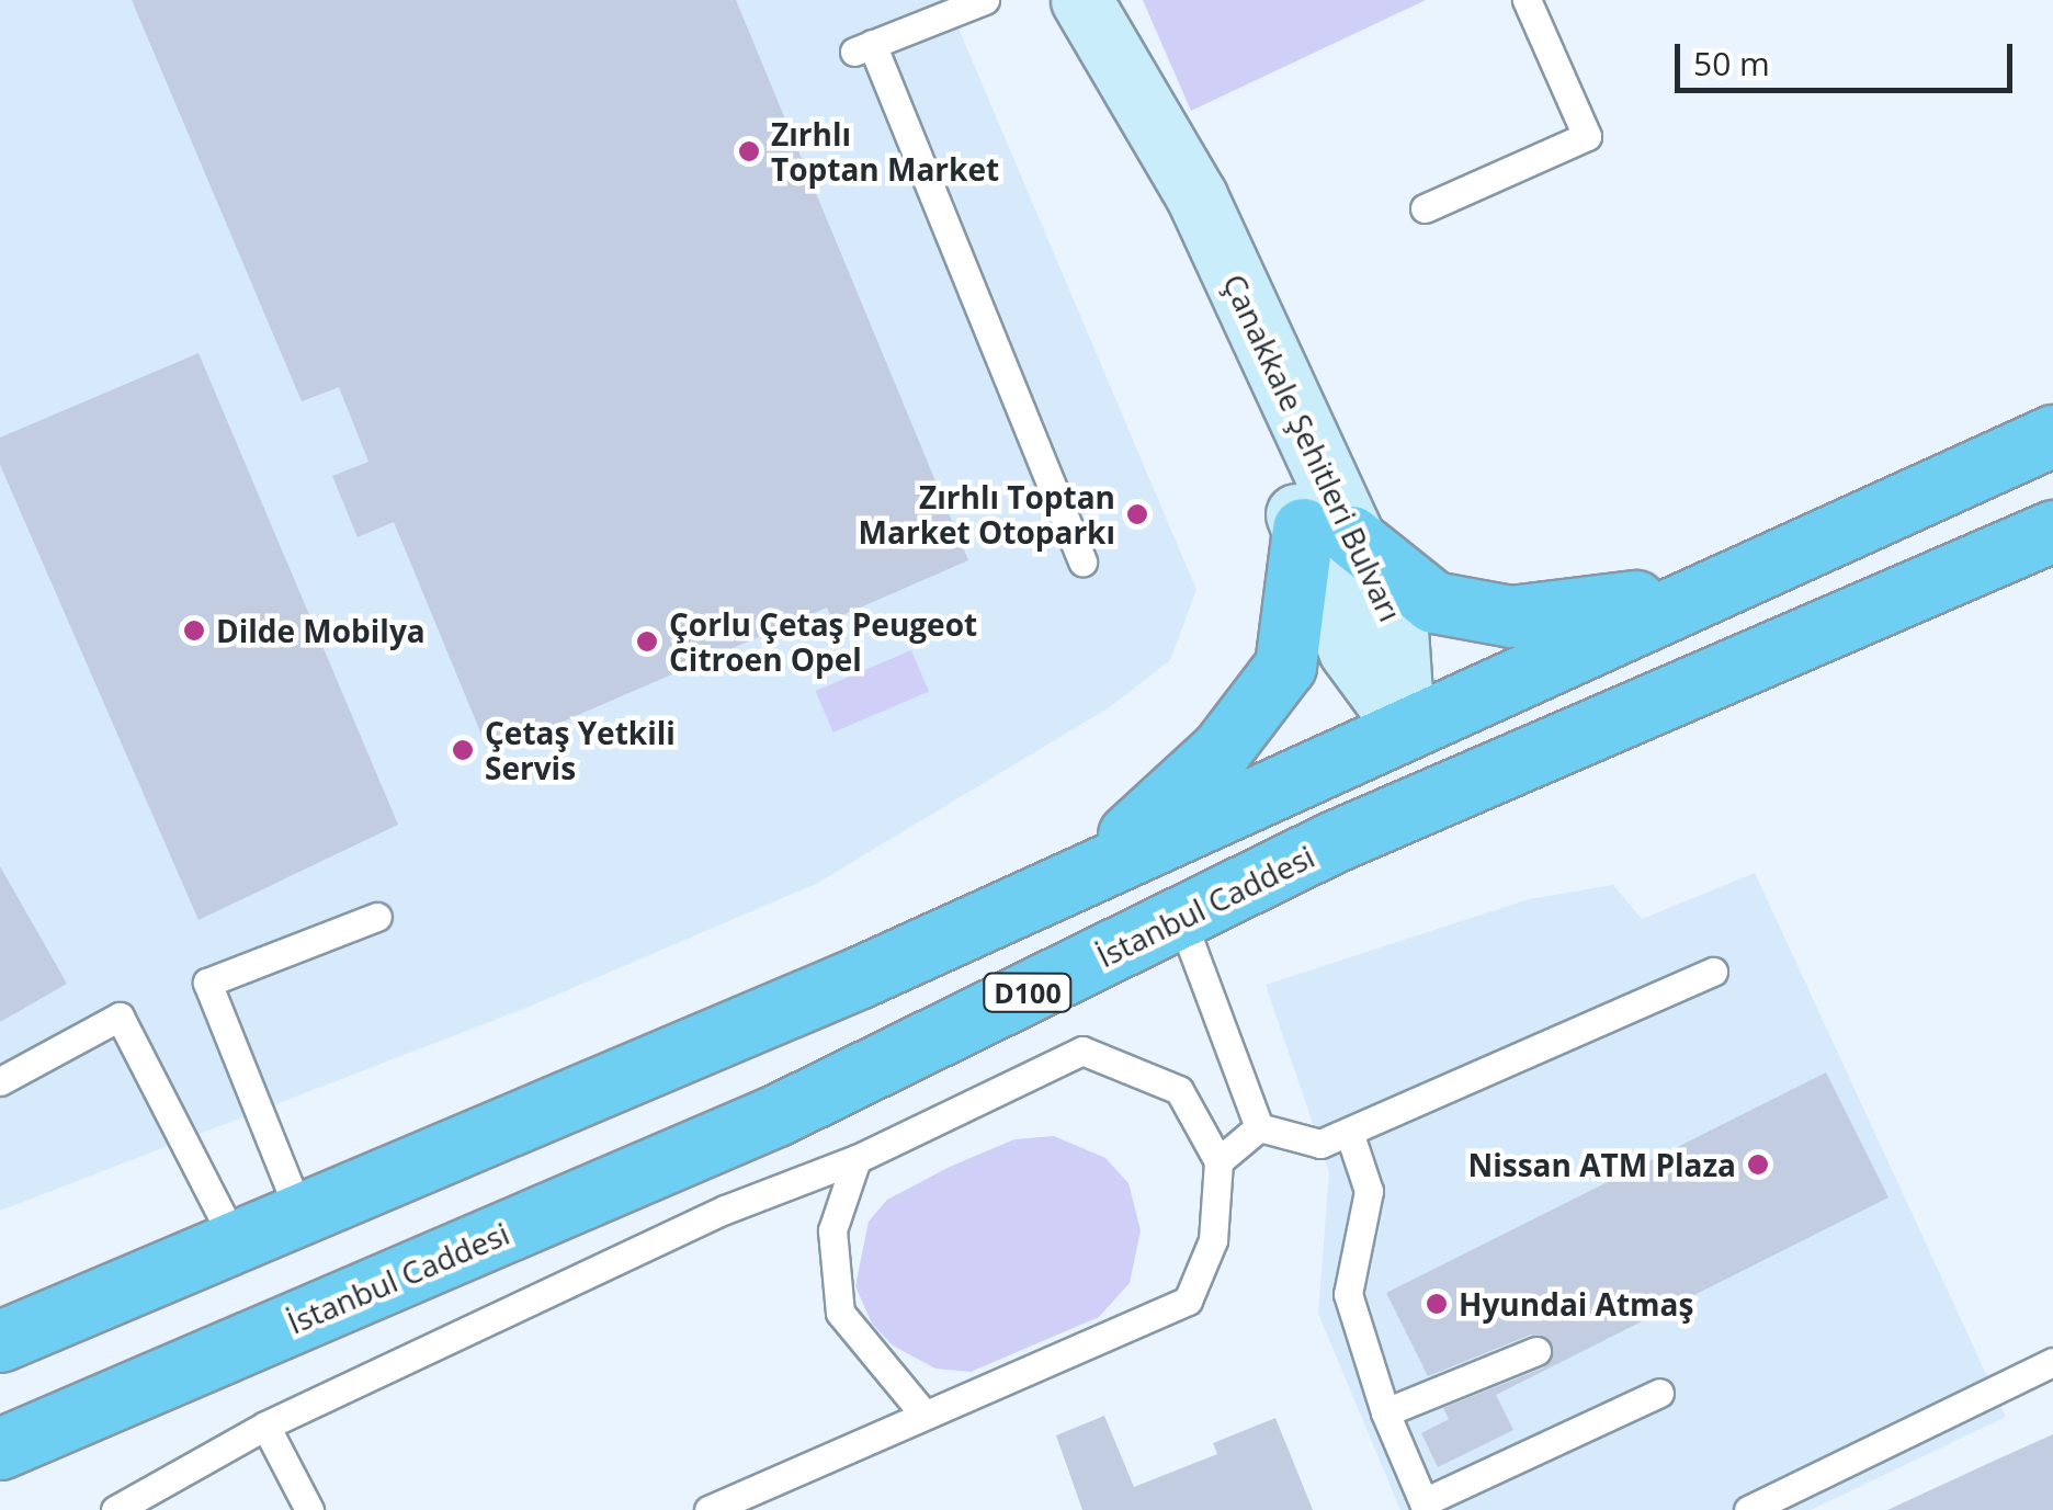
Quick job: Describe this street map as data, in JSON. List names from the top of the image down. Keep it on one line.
{"streets":{"highway":["İstanbul Caddesi","D100"],"main road":["Çanakkale Şehitleri Bulvarı"]},"crossings":[["Çanakkale Şehitleri Bulvarı","D100"]],"places":["Zırhlı Toptan Market","Zırhlı Toptan Market Otoparkı","Dilde Mobilya","Çorlu Çetaş Peugeot Citroen Opel","Çetaş Yetkili Servis","Nissan ATM Plaza","Hyundai Atmaş"],"scale_bar":"50 m"}
